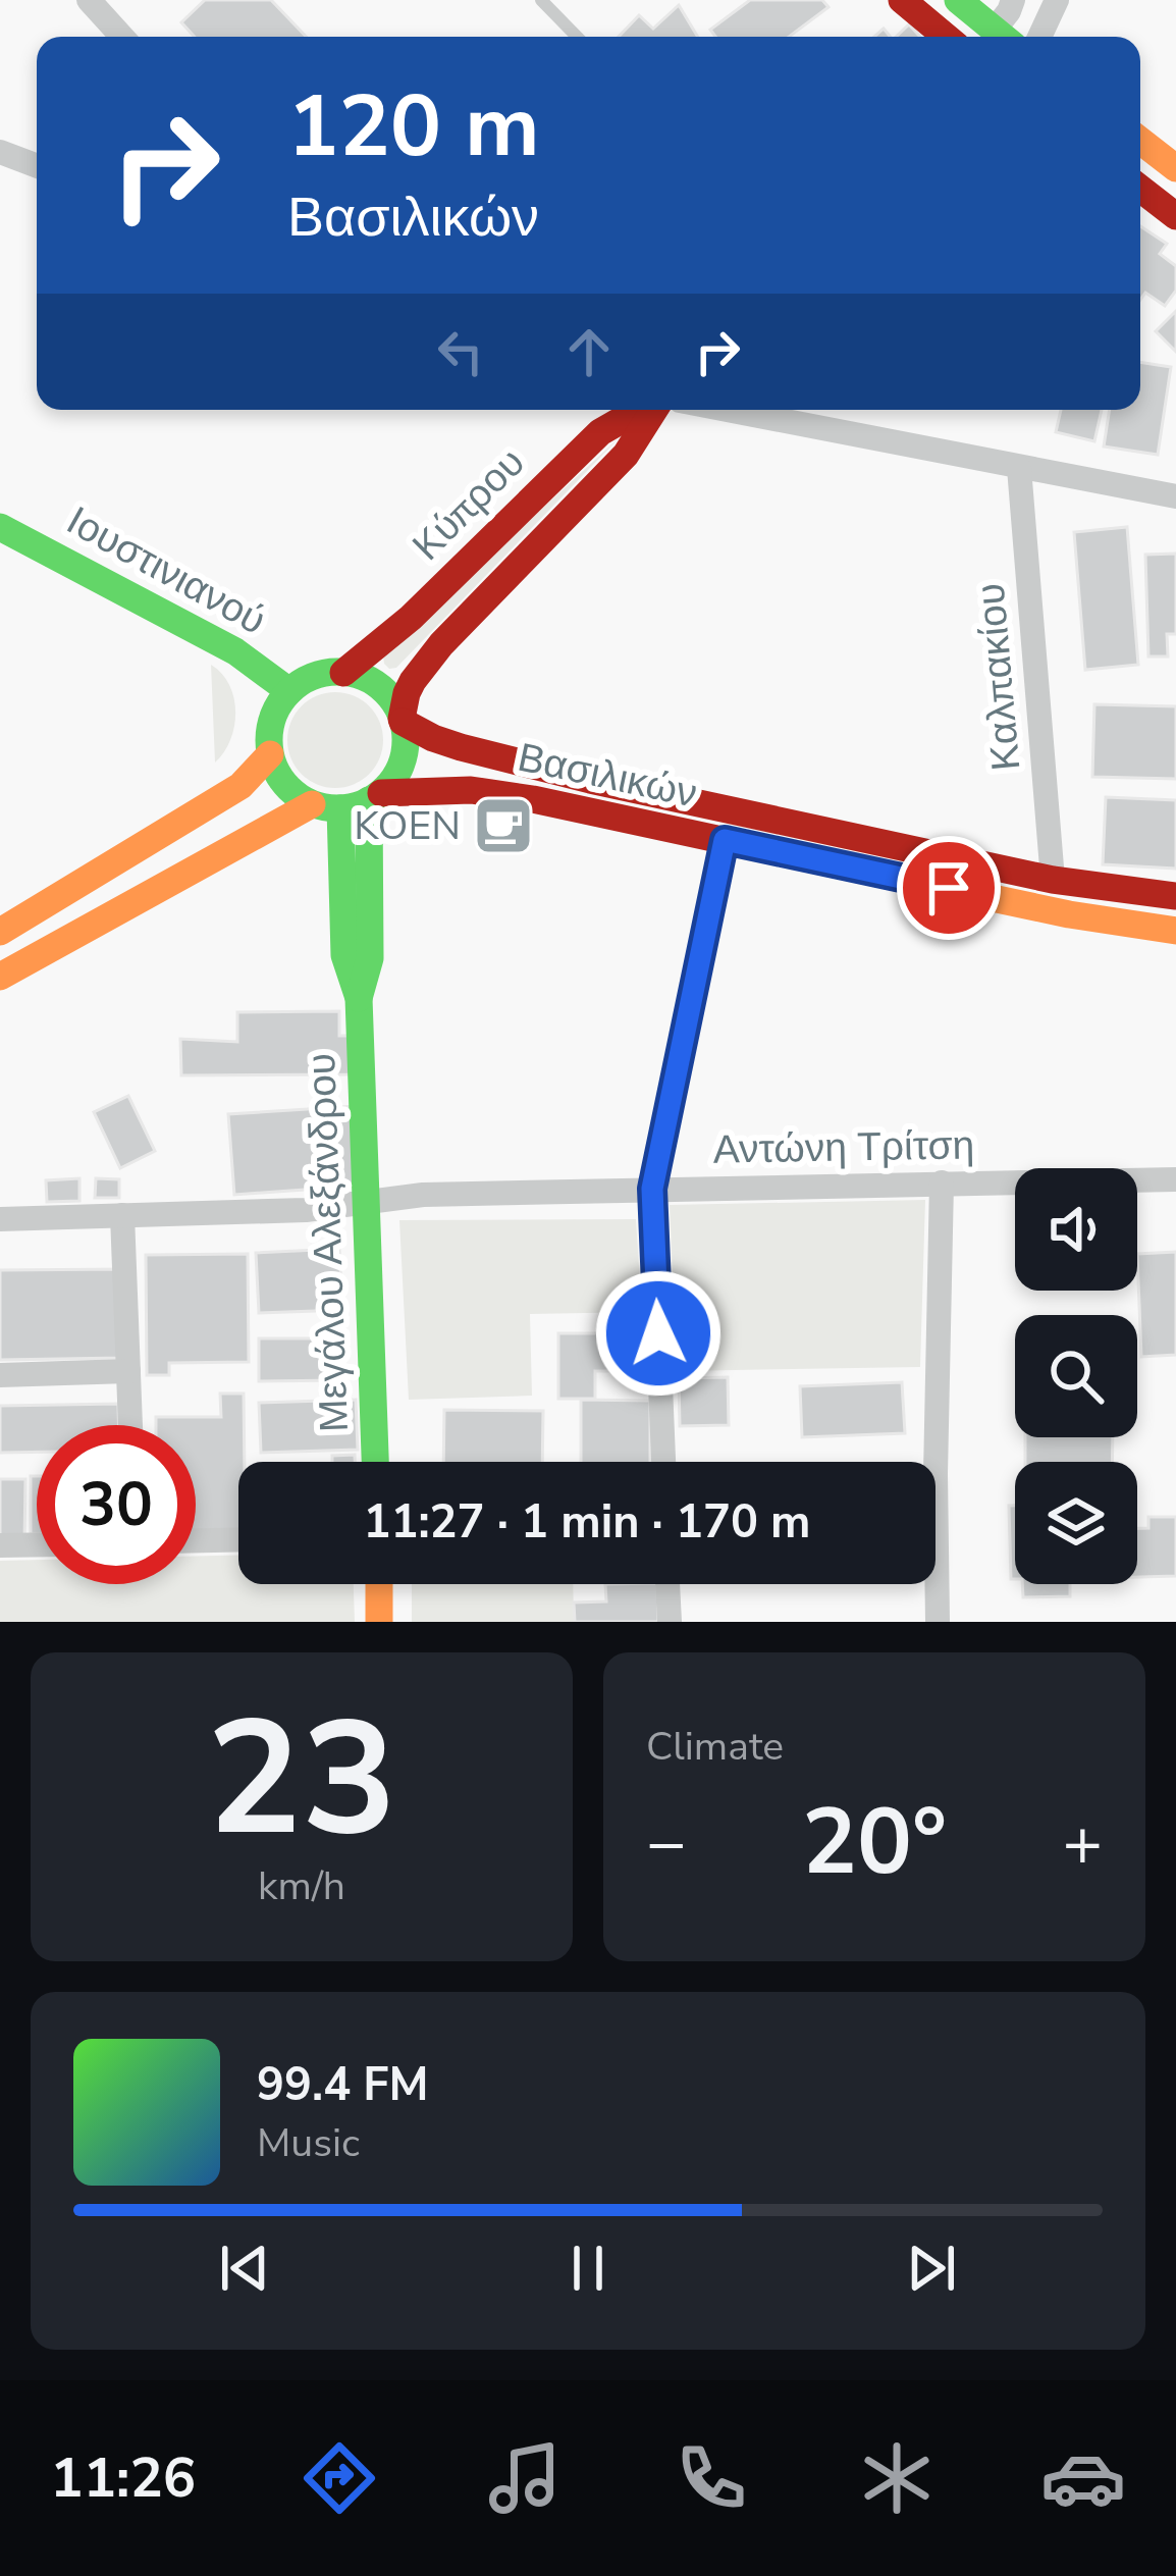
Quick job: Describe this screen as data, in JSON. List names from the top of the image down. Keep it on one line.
{"streets":{"main road":["Κύπρου","Ιουστινιανού","Βασιλικών","Μεγάλου Αλεξάνδρου"],"street":["Καλπακίου","Αντώνη Τρίτση"]},"crossings":[["Κύπρου","Ιουστινιανού"],["Κύπρου","Βασιλικών"],["Κύπρου","Μεγάλου Αλεξάνδρου"],["Ιουστινιανού","Βασιλικών"],["Ιουστινιανού","Μεγάλου Αλεξάνδρου"],["Καλπακίου","Βασιλικών"],["Βασιλικών","Μεγάλου Αλεξάνδρου"],["Αντώνη Τρίτση","Μεγάλου Αλεξάνδρου"]],"places":{"cafe":["KOEN"]},"page":{"turn":["120 m","Βασιλικών"],"limit":"30","trip":"11:27 · 1 min · 170 m","tile":[["23","km/h"],"Climate"],"heat":["−","20°","+"],"song":["99.4 FM","Music"],"tabs":"11:26"}}
